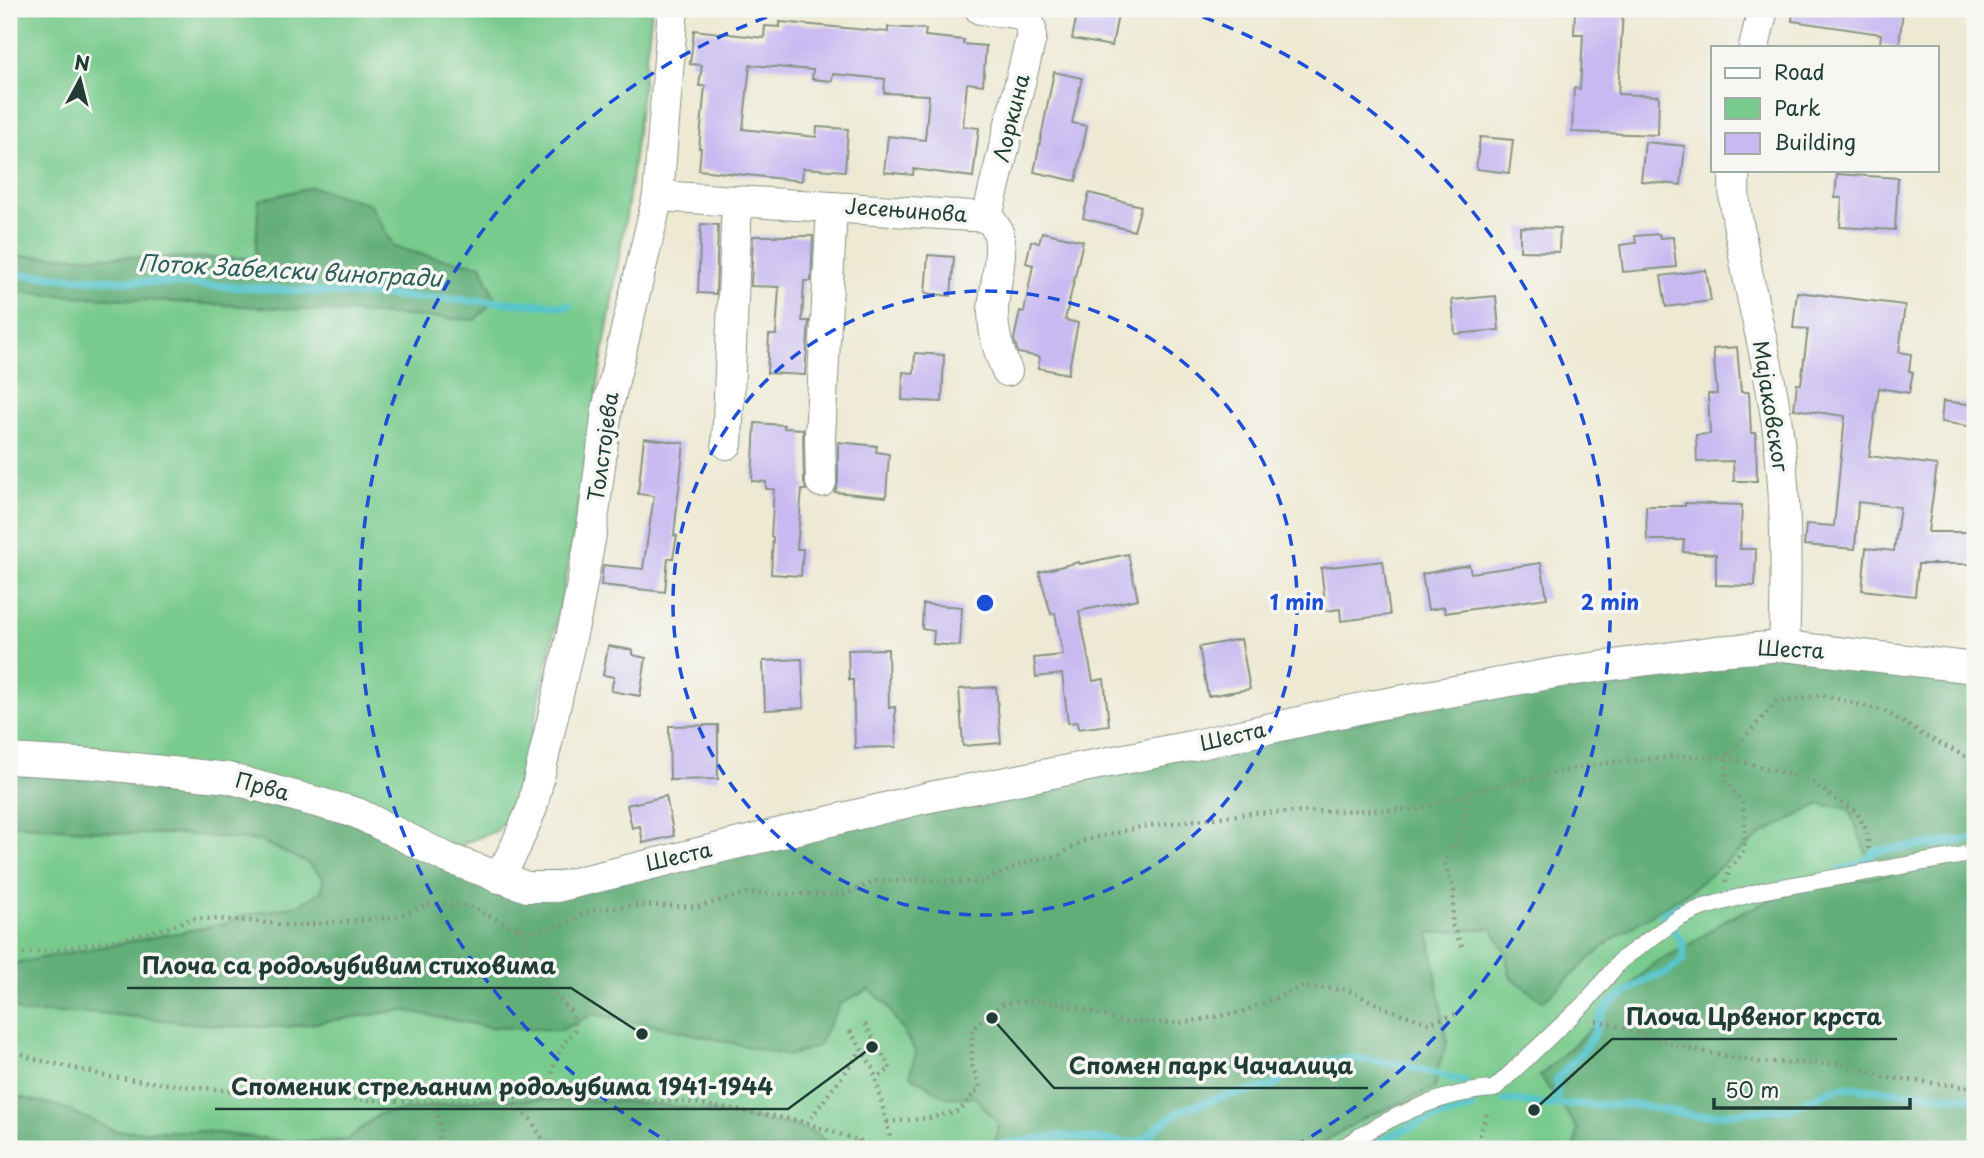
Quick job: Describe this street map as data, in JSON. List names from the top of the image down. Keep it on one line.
{"streets":{"street":["Лоркина","Јесењинова","Мајаковског","Толстојева","Шеста","Прва"]},"crossings":[["Лоркина","Јесењинова"],["Јесењинова","Толстојева"],["Мајаковског","Шеста"],["Толстојева","Шеста"],["Толстојева","Прва"],["Шеста","Прва"]],"water":["Поток Забелски виногради"],"places":["Спомен парк Чачалица","Плоча са родољубивим стиховима","Споменик стрељаним родољубима 1941-1944","Плоча Црвеног крста"],"legend":["Road","Park","Building"],"scale_bar":"50 m","north":"top","rings":["1 min","2 min"]}
